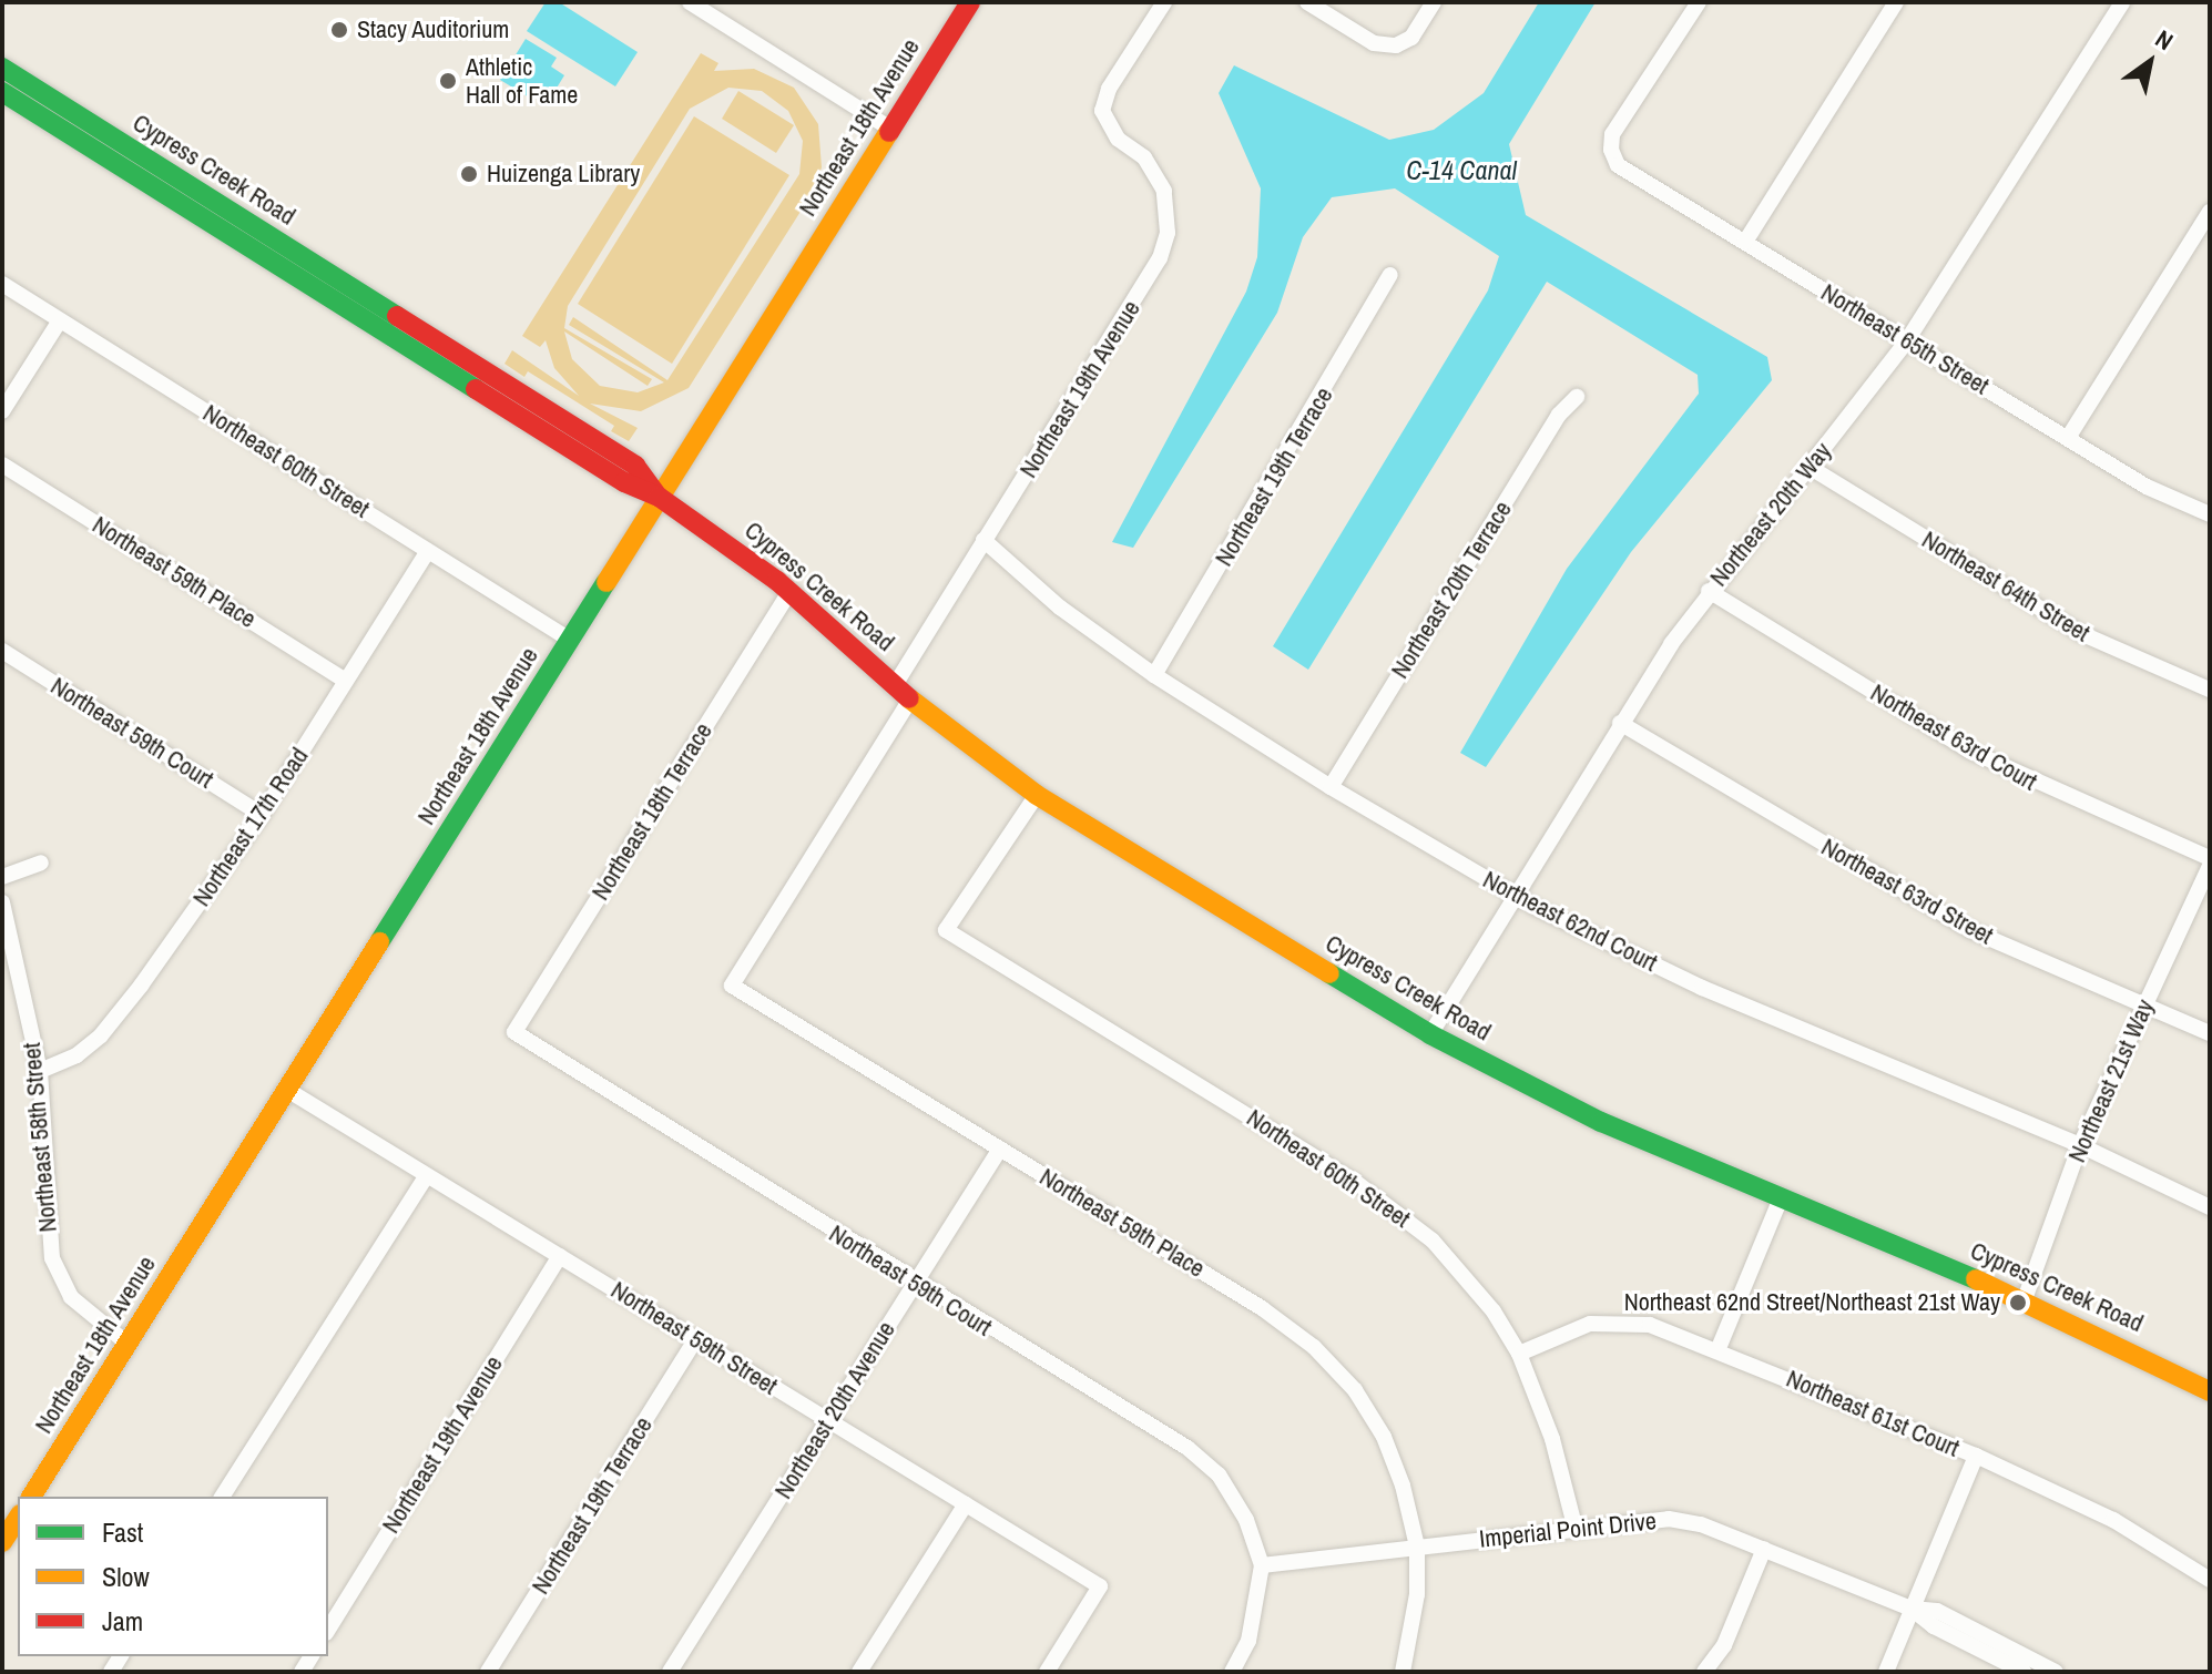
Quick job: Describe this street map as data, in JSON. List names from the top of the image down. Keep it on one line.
{"streets":{"street":["Northeast 18th Avenue","Cypress Creek Road","Northeast 65th Street","Northeast 19th Avenue","Northeast 60th Street","Northeast 19th Terrace","Northeast 20th Way","Northeast 59th Place","Northeast 64th Street","Northeast 20th Terrace","Northeast 59th Court","Northeast 63rd Court","Northeast 18th Terrace","Northeast 17th Road","Northeast 63rd Street","Northeast 62nd Court","Northeast 21st Way","Northeast 58th Street","Northeast 59th Street","Northeast 20th Avenue","Northeast 61st Court","Imperial Point Drive"]},"crossings":[["Northeast 18th Avenue","Cypress Creek Road"],["Northeast 18th Avenue","Northeast 60th Street"],["Northeast 18th Avenue","Northeast 58th Street"],["Northeast 18th Avenue","Northeast 59th Street"],["Cypress Creek Road","Northeast 19th Avenue"],["Cypress Creek Road","Northeast 60th Street"],["Cypress Creek Road","Northeast 20th Way"],["Cypress Creek Road","Northeast 18th Terrace"],["Cypress Creek Road","Northeast 21st Way"],["Northeast 65th Street","Northeast 20th Way"],["Northeast 19th Avenue","Northeast 59th Place"],["Northeast 19th Avenue","Northeast 62nd Court"],["Northeast 19th Avenue","Northeast 59th Street"],["Northeast 60th Street","Northeast 17th Road"],["Northeast 60th Street","Northeast 61st Court"],["Northeast 60th Street","Imperial Point Drive"],["Northeast 19th Terrace","Northeast 62nd Court"],["Northeast 19th Terrace","Northeast 59th Street"],["Northeast 20th Way","Northeast 64th Street"],["Northeast 20th Way","Northeast 63rd Court"],["Northeast 20th Way","Northeast 63rd Street"],["Northeast 20th Way","Northeast 62nd Court"],["Northeast 59th Place","Northeast 17th Road"],["Northeast 59th Place","Northeast 20th Avenue"],["Northeast 59th Place","Imperial Point Drive"],["Northeast 20th Terrace","Northeast 62nd Court"],["Northeast 59th Court","Northeast 18th Terrace"],["Northeast 59th Court","Northeast 17th Road"],["Northeast 59th Court","Northeast 20th Avenue"],["Northeast 59th Court","Imperial Point Drive"],["Northeast 17th Road","Northeast 58th Street"],["Northeast 63rd Street","Northeast 21st Way"],["Northeast 62nd Court","Northeast 21st Way"],["Northeast 59th Street","Northeast 20th Avenue"]],"water":["C-14 Canal"],"places":["Stacy Auditorium","Athletic Hall of Fame","Huizenga Library","Northeast 62nd Street/Northeast 21st Way"],"legend":["Fast","Slow","Jam"],"north":"top right"}
